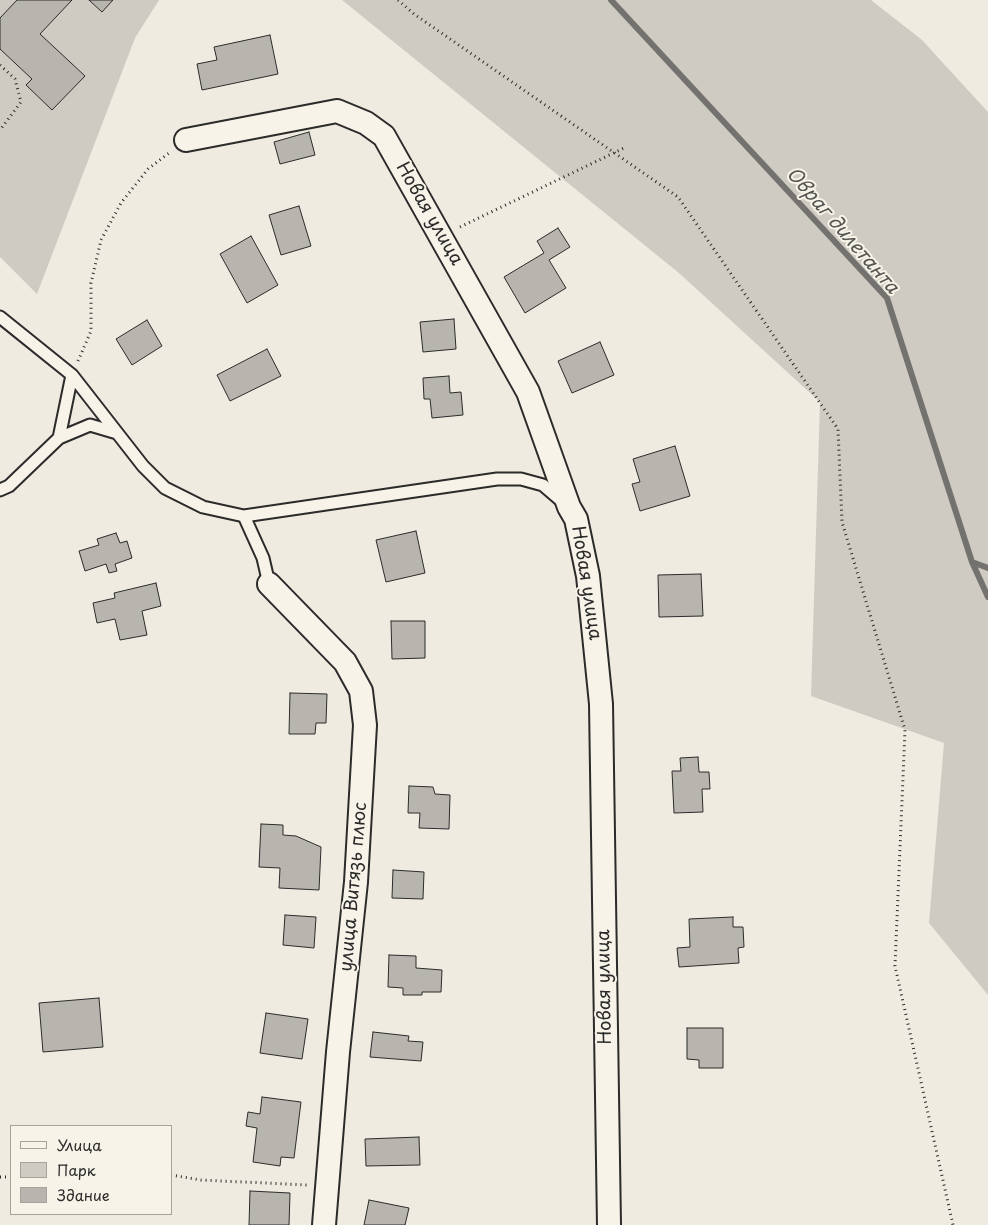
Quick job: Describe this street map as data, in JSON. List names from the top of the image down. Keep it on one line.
{"streets":{"street":["Новая улица","улица Витязь плюс"]},"water":["Овраг дилетанта"],"legend":["Улица","Парк","Здание"]}
